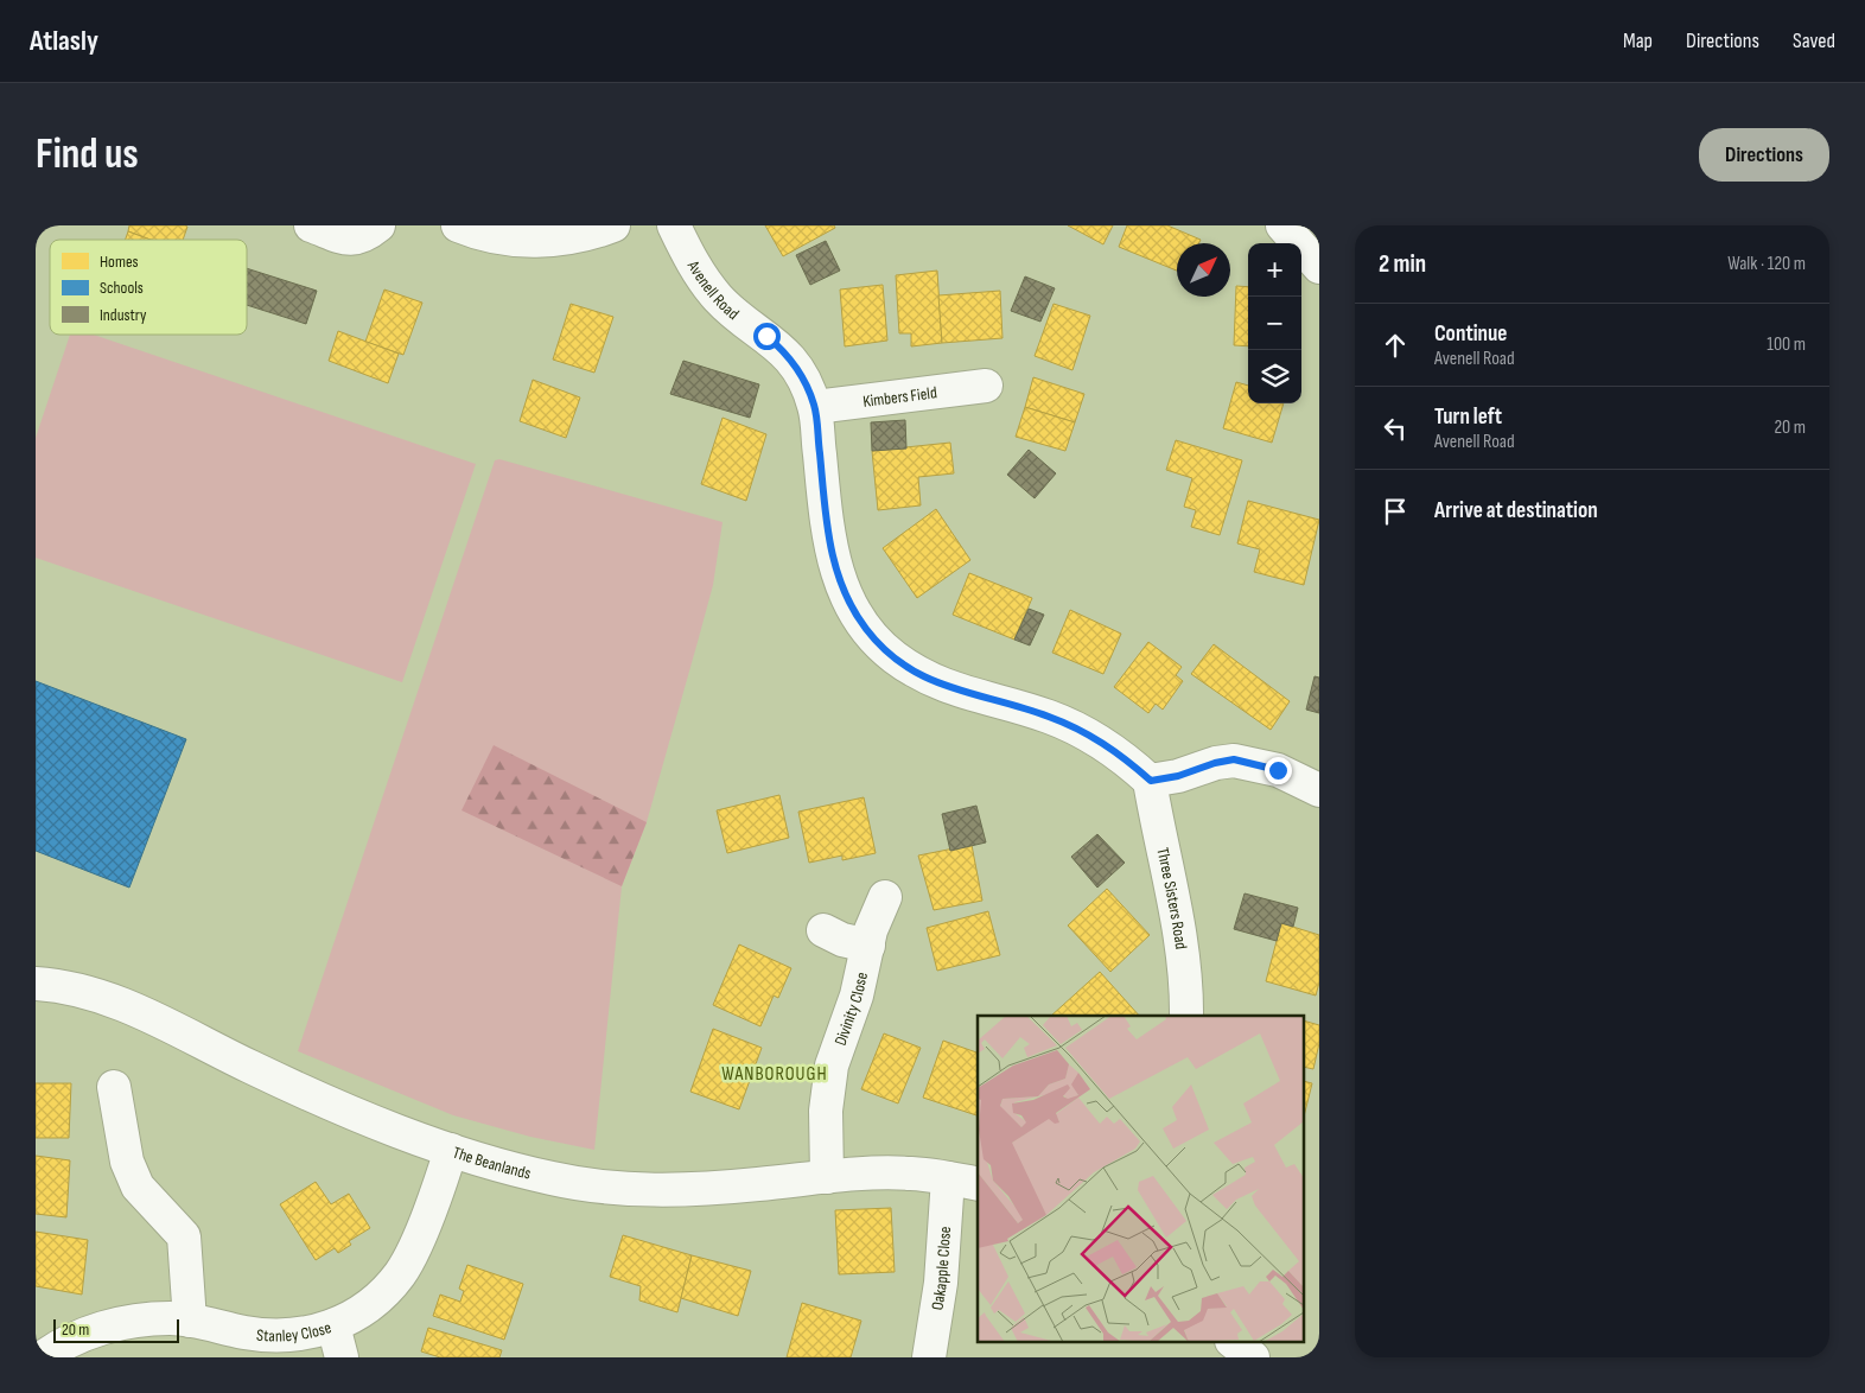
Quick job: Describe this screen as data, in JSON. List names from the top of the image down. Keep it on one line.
{"streets":{"street":["Avenell Road","Kimbers Field","Three Sisters Road","Divinity Close","The Beanlands","Oakapple Close","Stanley Close"]},"crossings":[["Avenell Road","Kimbers Field"],["Avenell Road","Three Sisters Road"],["Divinity Close","The Beanlands"],["The Beanlands","Oakapple Close"],["The Beanlands","Stanley Close"]],"districts":["WANBOROUGH"],"legend":["Homes","Schools","Industry"],"scale_bar":"20 m","north":"top right","page":{"header":"Atlasly","nav":["Map","Directions","Saved"],"buttons":"Directions","title":"Find us","heading":["2 min","Walk · 120 m"],"map_buttons":["+","−"],"list":[["Continue","Avenell Road","100 m"],["Turn left","Avenell Road","20 m"],"Arrive at destination"],"scale":"20 m"}}
